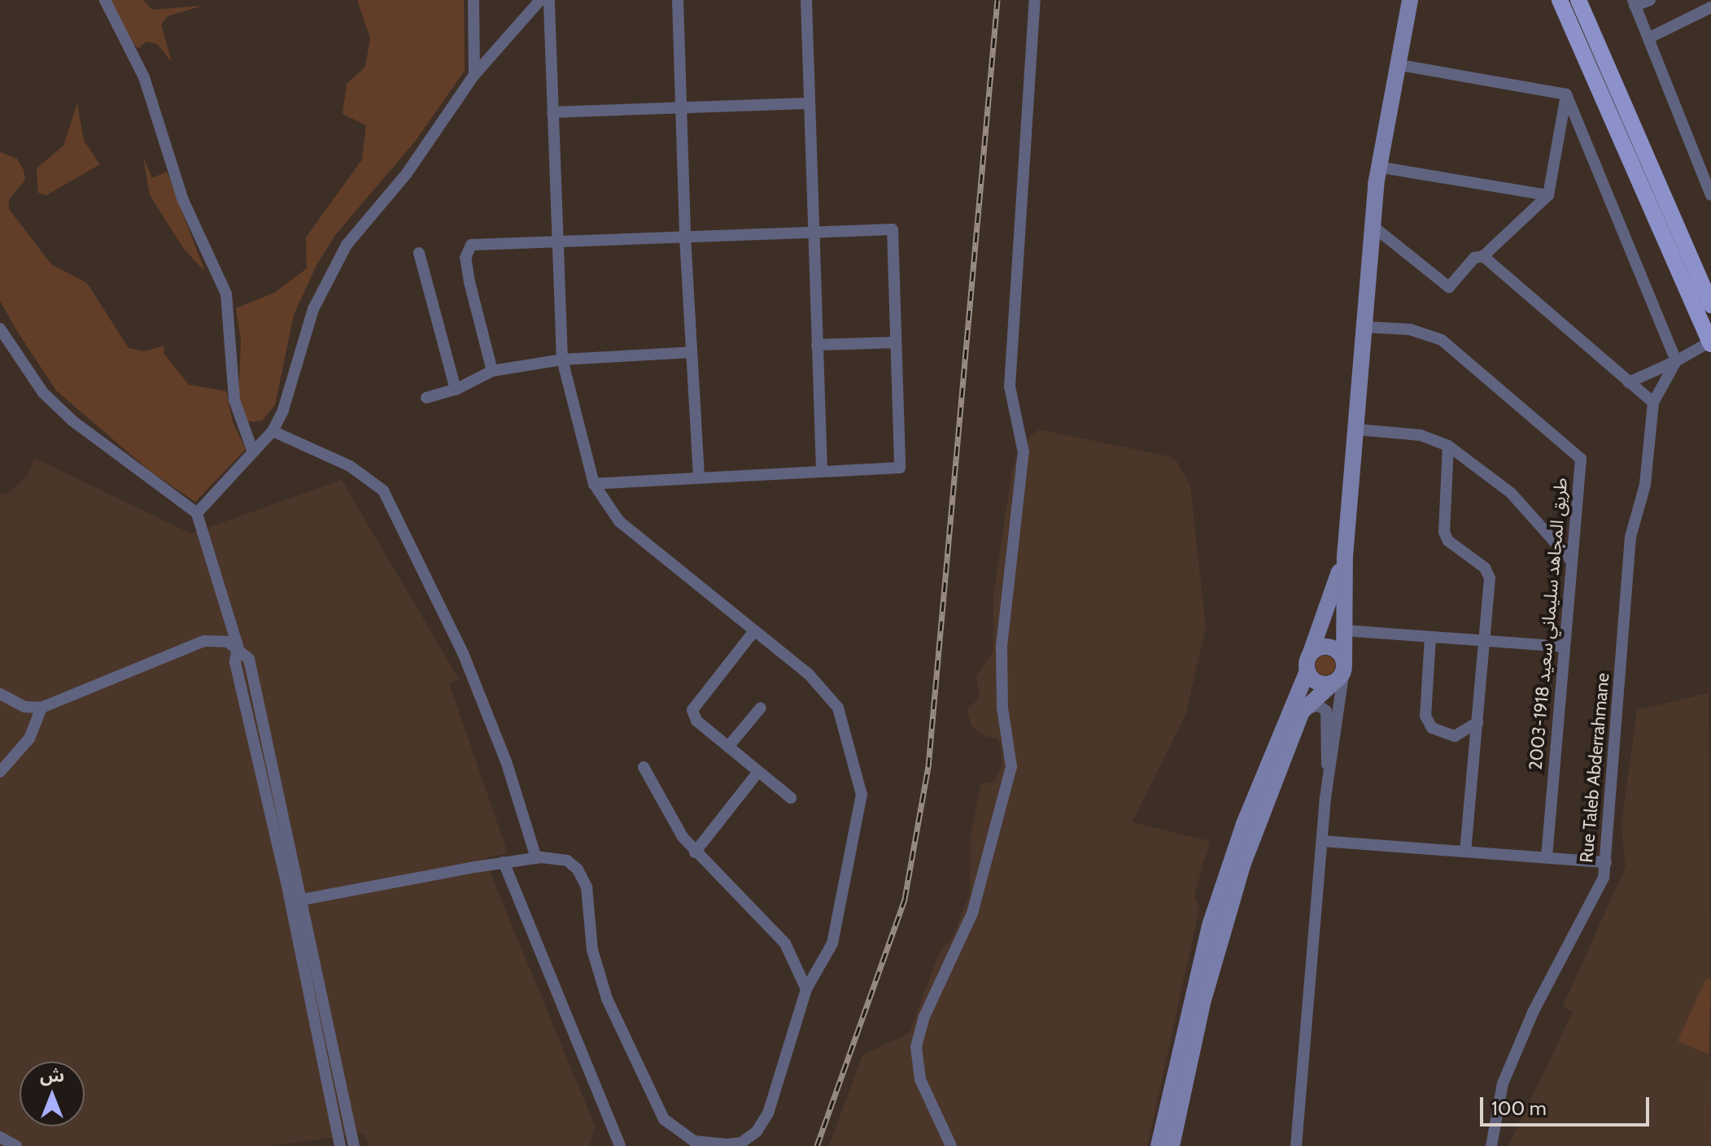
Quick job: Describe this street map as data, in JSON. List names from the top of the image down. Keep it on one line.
{"streets":{"street":["طريق المجاهد سليماني سعيد 1918-2003","Rue Taleb Abderrahmane"]},"scale_bar":"100 m","north":"top"}
